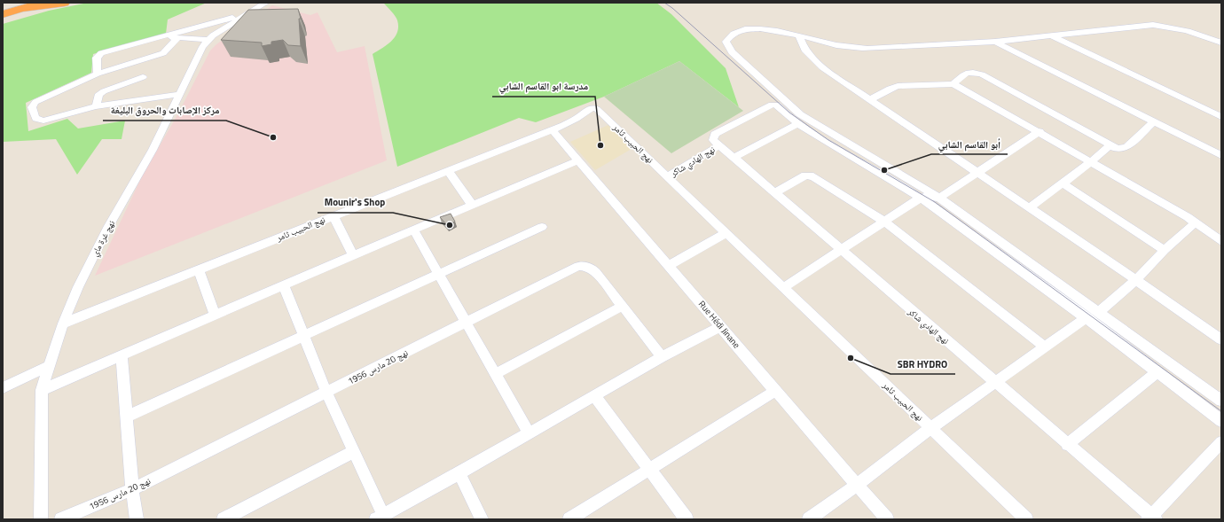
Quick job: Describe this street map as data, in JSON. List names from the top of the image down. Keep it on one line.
{"streets":{"street":["نهج الحبيب ثامر","نهج الهادي شاكر","نهج غرة ماي","Rue Hédi Jinane","نهج 20 مارس 1956"]},"crossings":[["نهج الحبيب ثامر","نهج الهادي شاكر"],["نهج الحبيب ثامر","نهج غرة ماي"],["نهج الحبيب ثامر","Rue Hédi Jinane"]],"places":["مركز الإصابات والحروق البليغة","مدرسة ابو القاسم الشابي","أبو القاسم الشابي","Mounir's Shop","SBR HYDRO"]}
